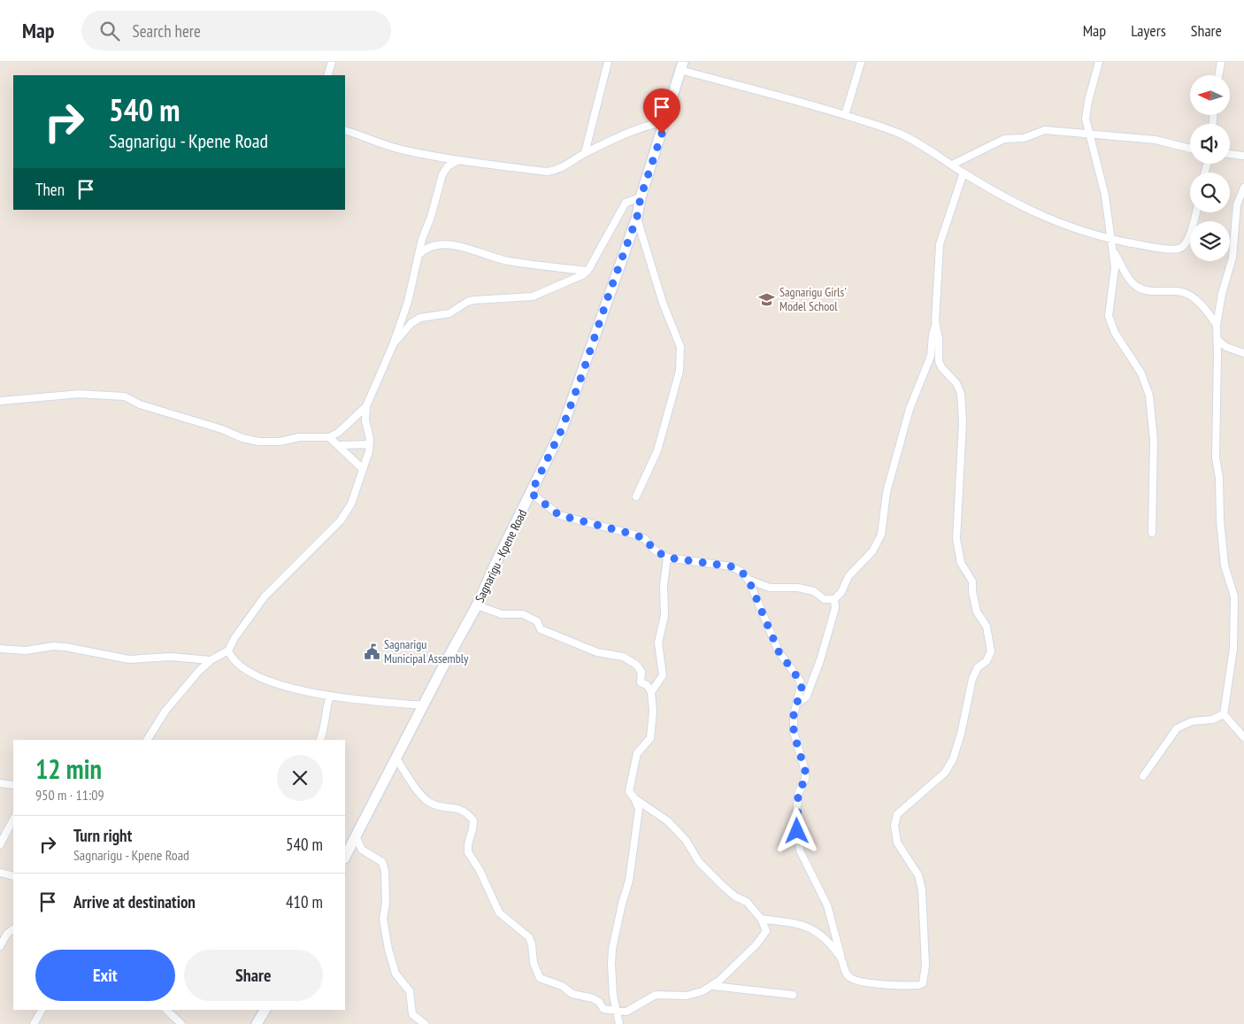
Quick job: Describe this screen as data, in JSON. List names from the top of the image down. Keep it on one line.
{"streets":{"street":["Sagnarigu - Kpene Road"]},"places":{"school or university":["Sagnarigu Girls' Model School"],"public building":["Sagnarigu Municipal Assembly"]},"north":"left","page":{"header":"Map","search":"Search here","nav":["Map","Layers","Share"],"turn":["540 m","Sagnarigu - Kpene Road"],"then":"Then","heading":["12 min","950 m · 11:09"],"list":[{"name":"Turn right","note":"Sagnarigu - Kpene Road","value":"540 m"},{"name":"Arrive at destination","value":"410 m"}],"buttons":["Exit","Share"]}}
